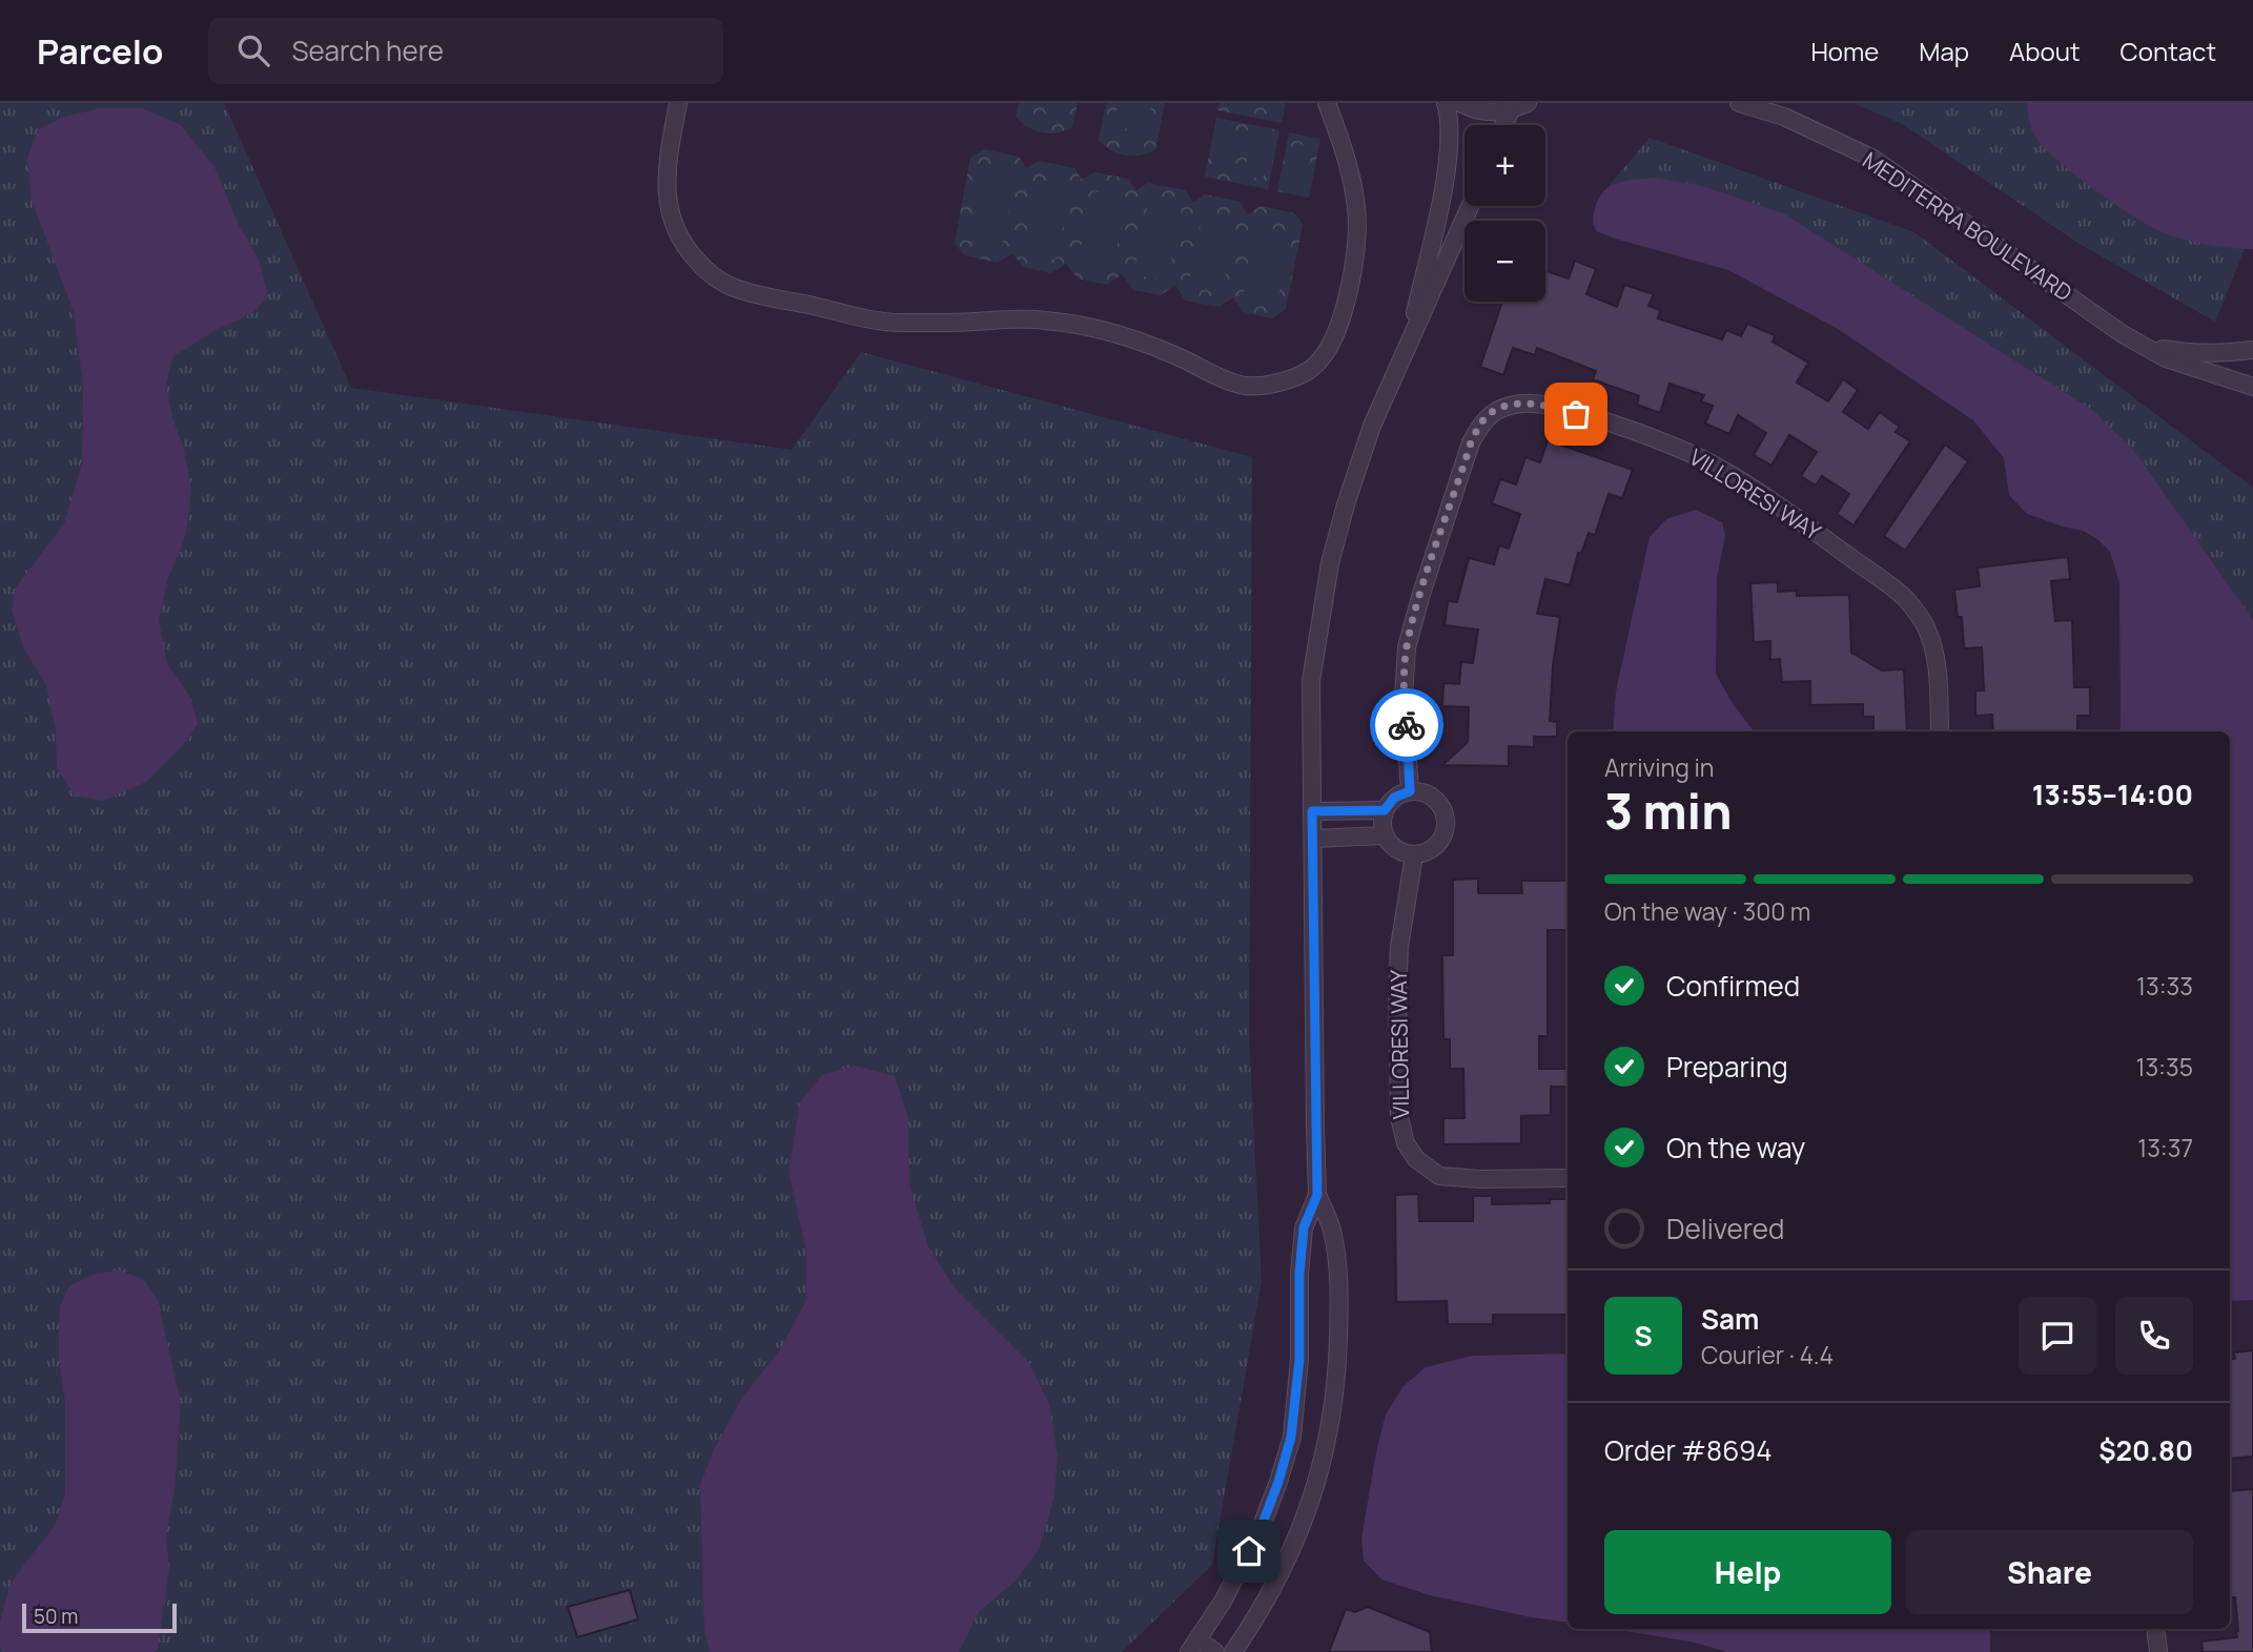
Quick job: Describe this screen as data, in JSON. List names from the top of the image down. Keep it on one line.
{"streets":{"street":["MEDITERRA BOULEVARD","VILLORESI WAY"]},"scale_bar":"50 m","page":{"header":"Parcelo","search":"Search here","nav":["Home","Map","About","Contact"],"map_buttons":["+","−"],"heading":["3 min","Arriving in","13:55–14:00"],"panel":["Sam","Courier · 4.4","Order #8694","$20.80"],"bar":"On the way · 300 m","list":[["Confirmed","13:33"],["Preparing","13:35"],["On the way","13:37"],"Delivered"],"round":"S","buttons":["Help","Share"],"scale":"50 m"}}
